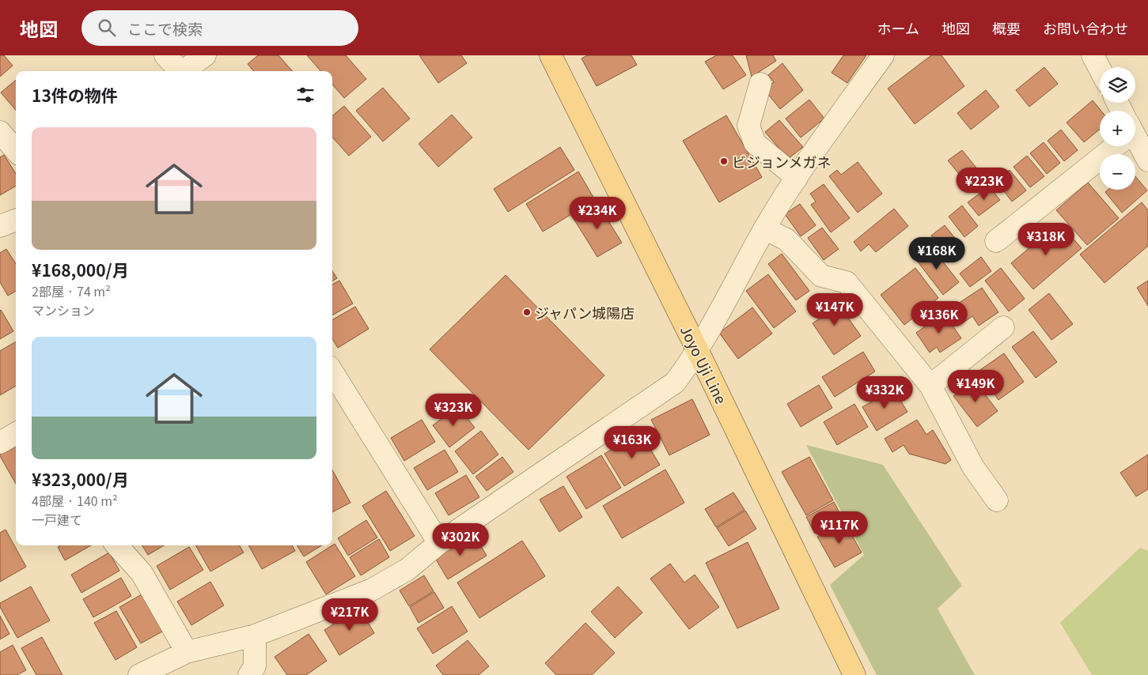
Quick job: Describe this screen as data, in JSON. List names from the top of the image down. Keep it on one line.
{"streets":{"main road":["Joyo Uji Line"]},"places":["ビジョンメガネ","ジャパン城陽店"],"page":{"header":"地図","search":"ここで検索","nav":["ホーム","地図","概要","お問い合わせ"],"map_buttons":["+","−"],"heading":"13件の物件","list":[{"name":"¥168,000/月","note":"2部屋 · 74 m² · マンション"},{"name":"¥323,000/月","note":"4部屋 · 140 m² · 一戸建て"}],"price":["¥223K","¥234K","¥318K","¥168K","¥147K","¥136K","¥149K","¥332K","¥323K","¥163K","¥117K","¥302K","¥217K"]}}
